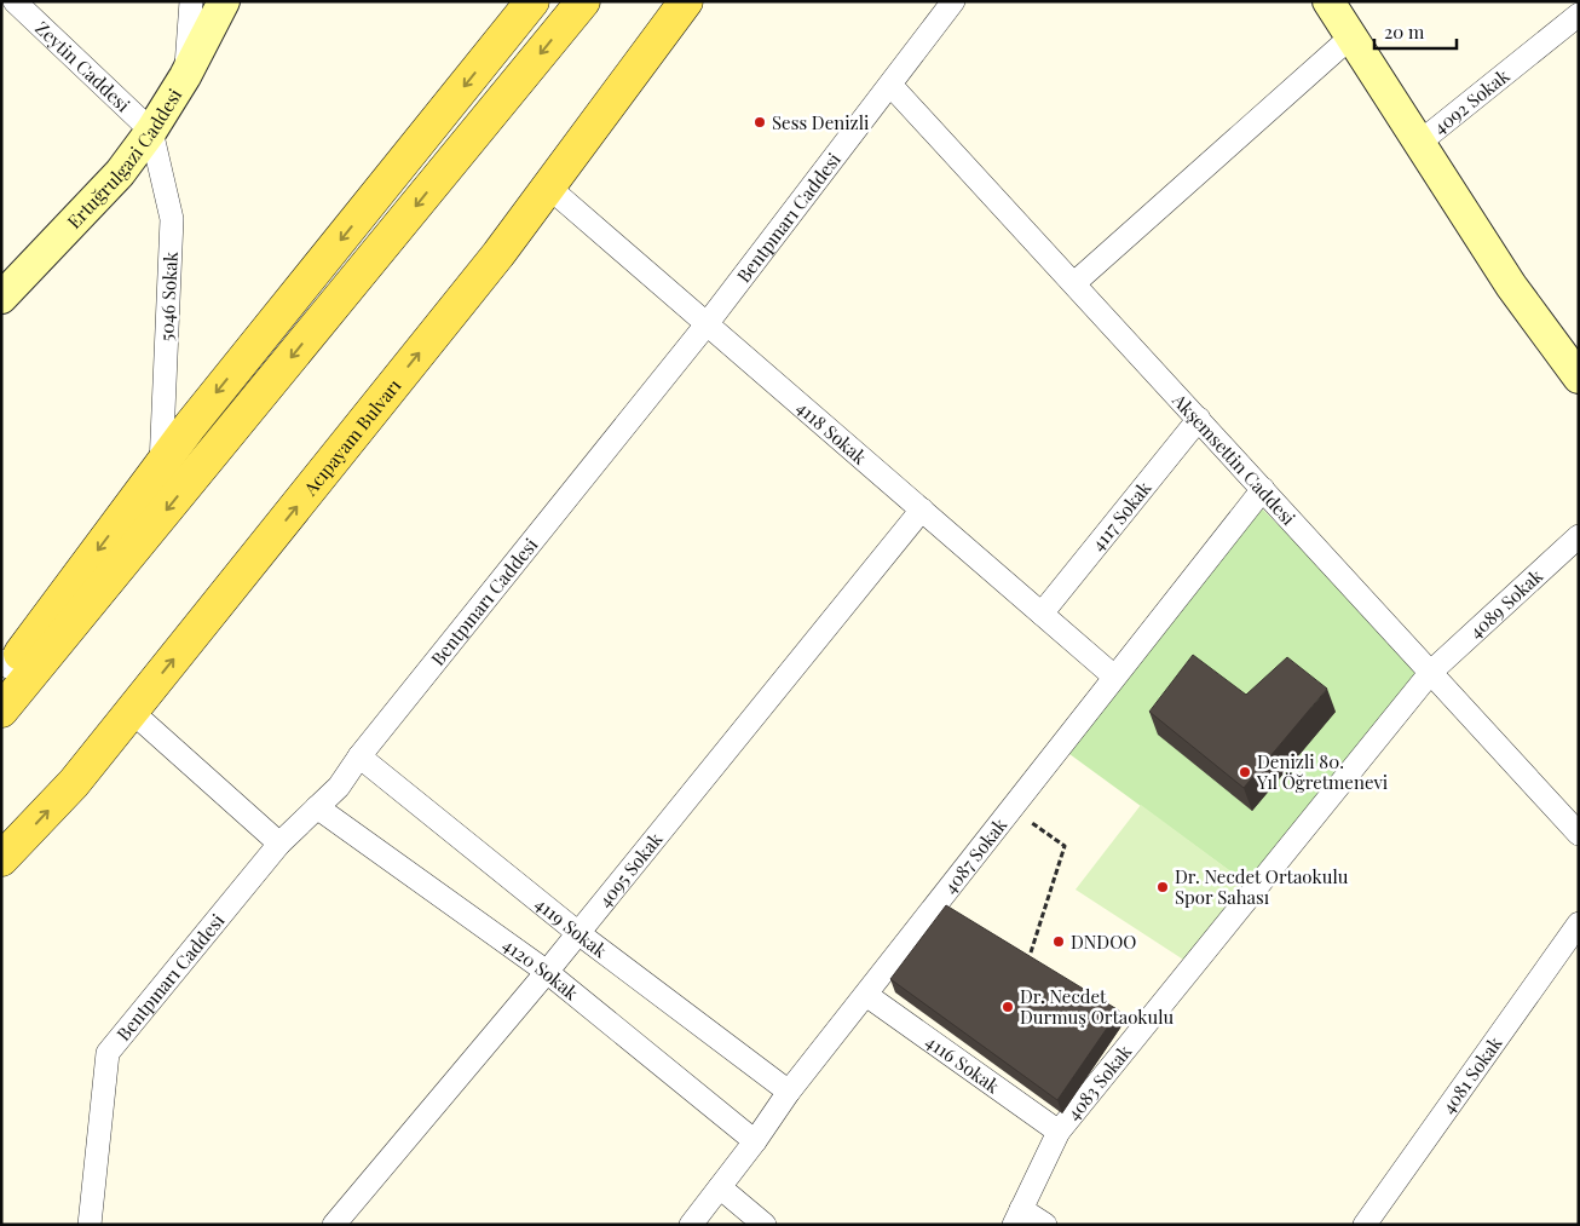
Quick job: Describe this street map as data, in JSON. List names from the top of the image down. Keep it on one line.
{"streets":{"main road":["Acıpayam Bulvarı"],"street":["Zeytin Caddesi","4092 Sokak","Ertuğrulgazi Caddesi","Bentpınarı Caddesi","5046 Sokak","4118 Sokak","Akşemsettin Caddesi","4117 Sokak","4089 Sokak","4087 Sokak","4095 Sokak","4119 Sokak","4120 Sokak","4116 Sokak","4081 Sokak","4083 Sokak"]},"crossings":[["Zeytin Caddesi","Ertuğrulgazi Caddesi"],["Zeytin Caddesi","5046 Sokak"],["Ertuğrulgazi Caddesi","5046 Sokak"],["Bentpınarı Caddesi","4118 Sokak"],["Bentpınarı Caddesi","Akşemsettin Caddesi"],["Bentpınarı Caddesi","4119 Sokak"],["Bentpınarı Caddesi","4120 Sokak"],["4118 Sokak","Acıpayam Bulvarı"],["4118 Sokak","4117 Sokak"],["4118 Sokak","4087 Sokak"],["4118 Sokak","4095 Sokak"],["Akşemsettin Caddesi","4117 Sokak"],["Akşemsettin Caddesi","4089 Sokak"],["Akşemsettin Caddesi","4087 Sokak"],["Akşemsettin Caddesi","4083 Sokak"],["4089 Sokak","4083 Sokak"],["4087 Sokak","4119 Sokak"],["4087 Sokak","4120 Sokak"],["4087 Sokak","4116 Sokak"],["4095 Sokak","4119 Sokak"],["4095 Sokak","4120 Sokak"],["4116 Sokak","4083 Sokak"]],"places":["Sess Denizli","Denizli 80. Yıl Öğretmenevi","Dr. Necdet Ortaokulu Spor Sahası","DNDOO","Dr. Necdet Durmuş Ortaokulu"],"scale_bar":"20 m"}
